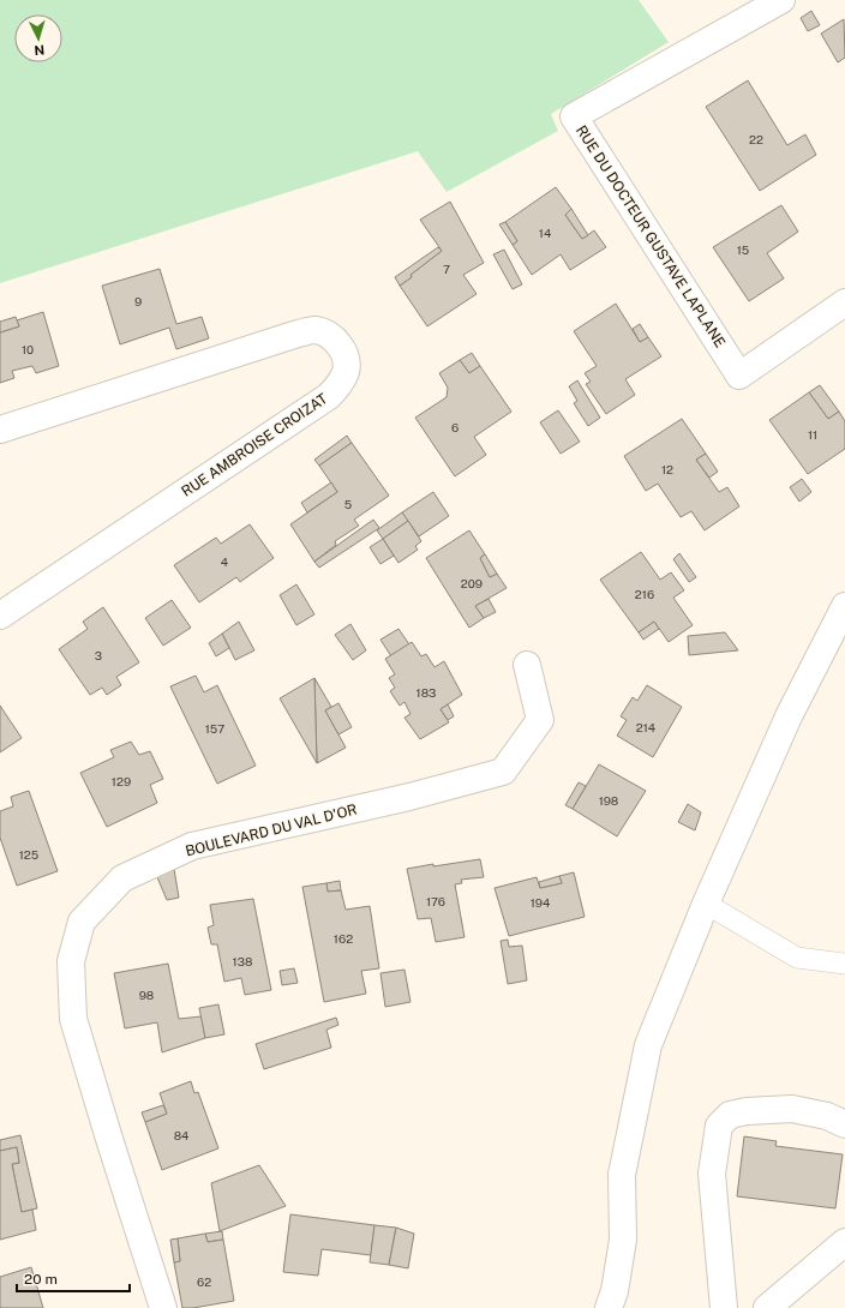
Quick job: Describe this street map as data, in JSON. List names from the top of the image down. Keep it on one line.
{"streets":{"street":["RUE DU DOCTEUR GUSTAVE LAPLANE","RUE AMBROISE CROIZAT","BOULEVARD DU VAL D'OR"]},"house_numbers":["22","14","15","7","9","10","6","11","12","5","4","209","216","3","183","214","157","129","198","125","176","194","162","138","98","84","62"],"scale_bar":"20 m","north":"bottom"}
